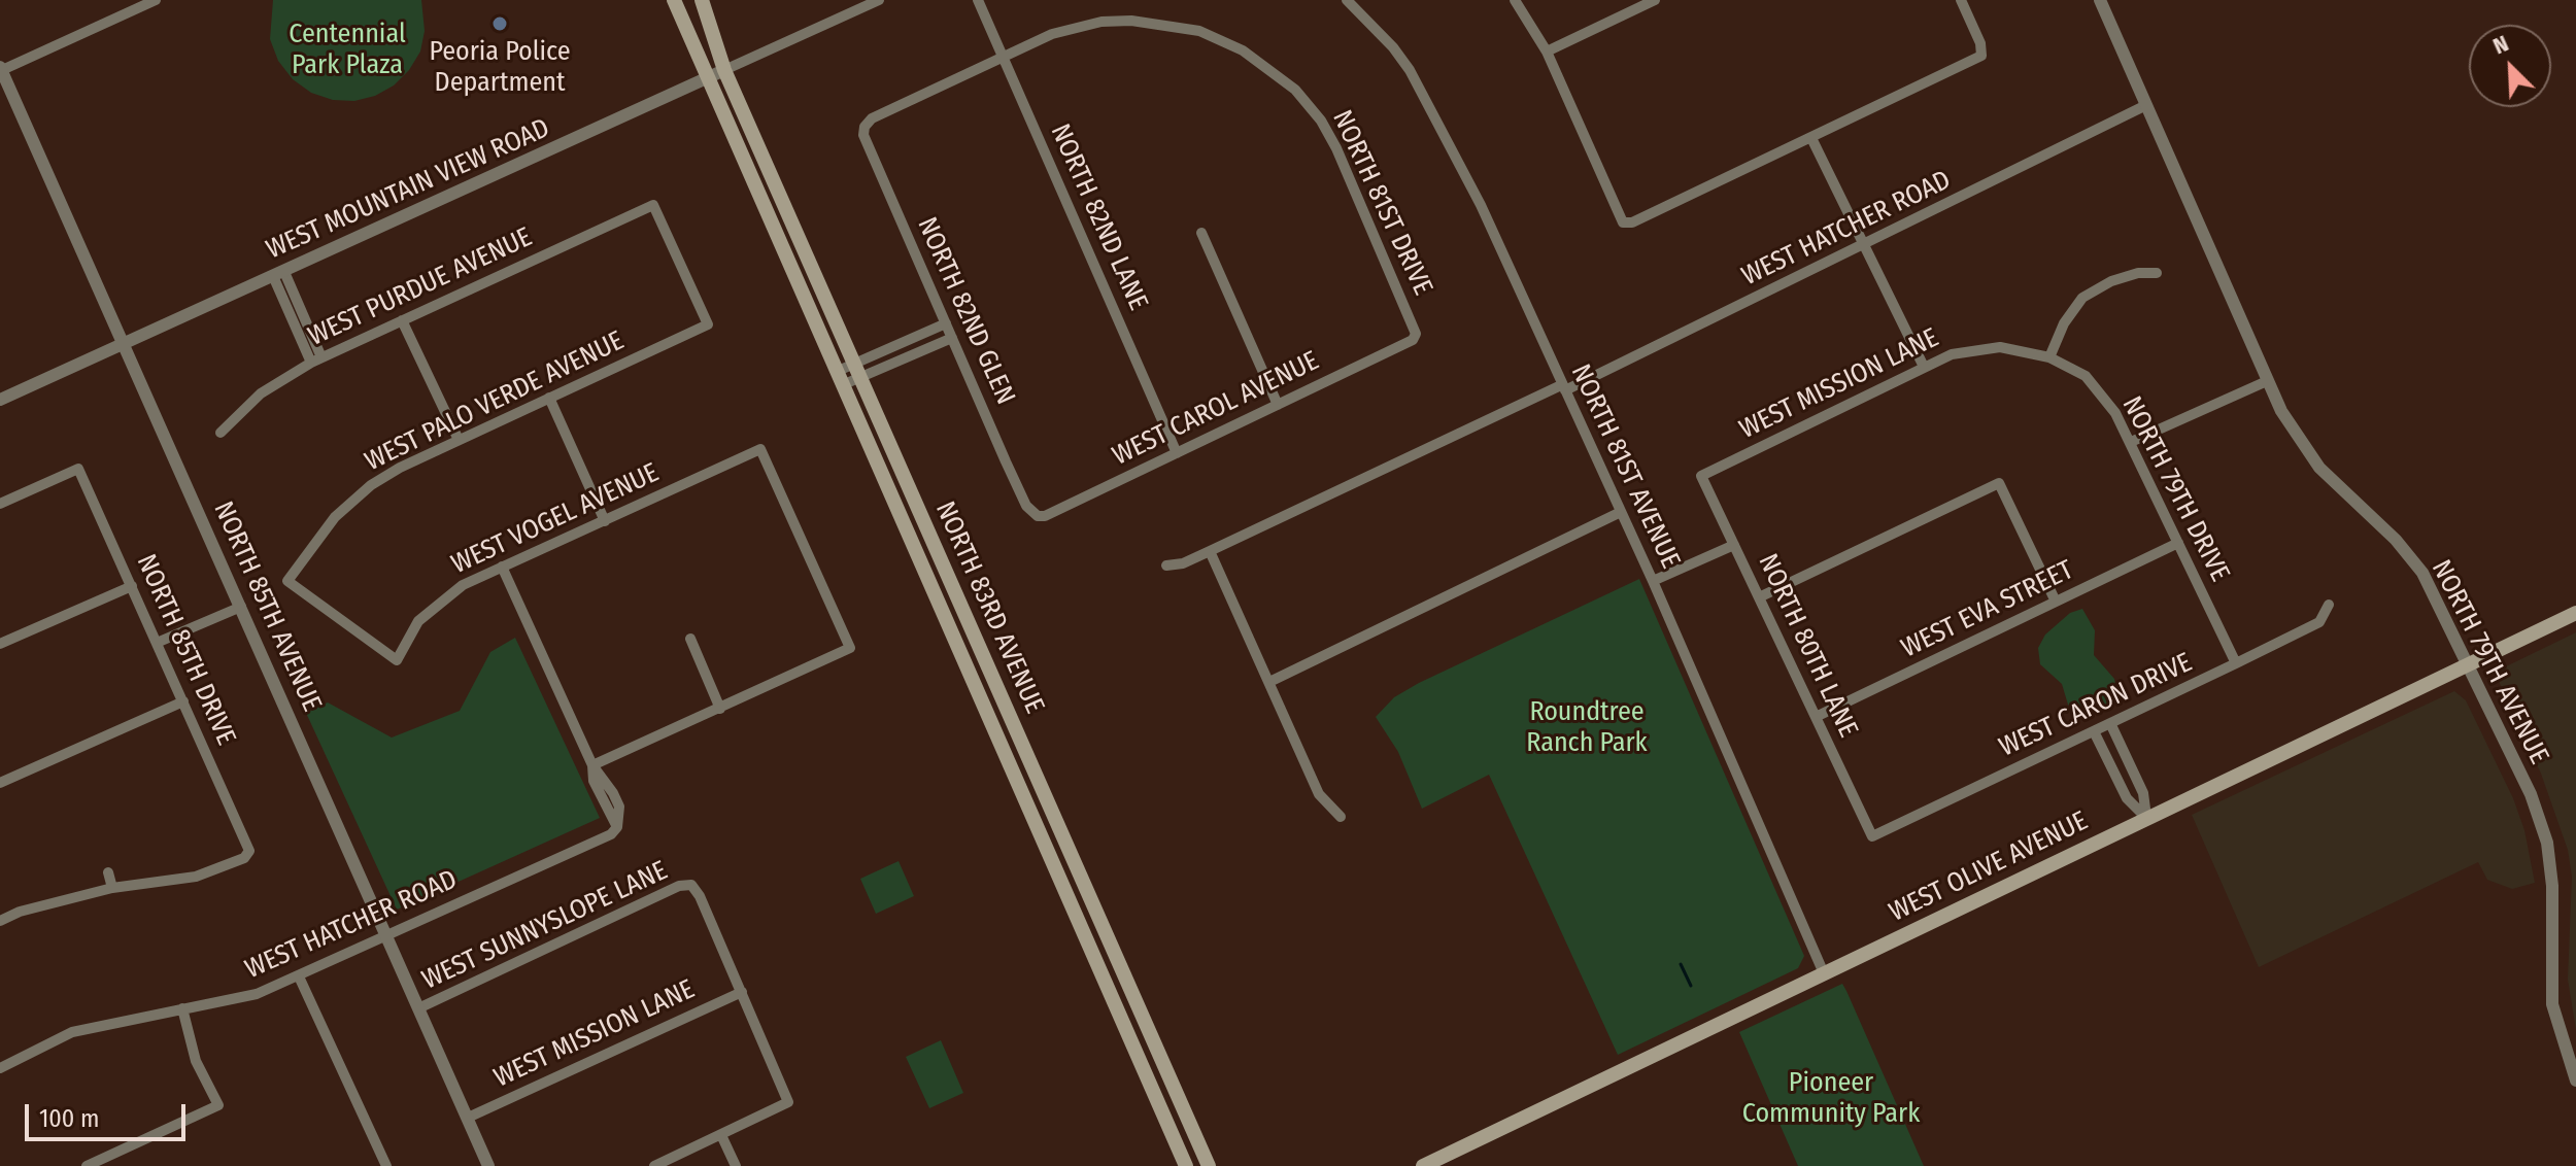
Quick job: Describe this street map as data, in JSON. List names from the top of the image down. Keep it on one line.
{"streets":{"main road":["NORTH 83RD AVENUE","WEST OLIVE AVENUE"],"street":["WEST MOUNTAIN VIEW ROAD","NORTH 81ST DRIVE","NORTH 82ND LANE","WEST HATCHER ROAD","WEST PURDUE AVENUE","NORTH 82ND GLEN","WEST MISSION LANE","WEST PALO VERDE AVENUE","WEST CAROL AVENUE","NORTH 81ST AVENUE","NORTH 79TH DRIVE","WEST VOGEL AVENUE","NORTH 85TH AVENUE","WEST EVA STREET","NORTH 80TH LANE","NORTH 85TH DRIVE","NORTH 79TH AVENUE","WEST CARON DRIVE","WEST SUNNYSLOPE LANE"]},"crossings":[["WEST MOUNTAIN VIEW ROAD","NORTH 85TH AVENUE"],["WEST MOUNTAIN VIEW ROAD","NORTH 83RD AVENUE"],["NORTH 81ST DRIVE","NORTH 82ND LANE"],["NORTH 81ST DRIVE","NORTH 82ND GLEN"],["NORTH 81ST DRIVE","WEST CAROL AVENUE"],["NORTH 82ND LANE","NORTH 82ND GLEN"],["NORTH 82ND LANE","WEST CAROL AVENUE"],["WEST HATCHER ROAD","NORTH 81ST AVENUE"],["WEST HATCHER ROAD","NORTH 85TH AVENUE"],["WEST HATCHER ROAD","NORTH 79TH AVENUE"],["WEST PURDUE AVENUE","WEST PALO VERDE AVENUE"],["NORTH 82ND GLEN","WEST CAROL AVENUE"],["WEST MISSION LANE","NORTH 79TH DRIVE"],["WEST MISSION LANE","NORTH 85TH AVENUE"],["WEST MISSION LANE","NORTH 80TH LANE"],["WEST MISSION LANE","WEST SUNNYSLOPE LANE"],["WEST PALO VERDE AVENUE","WEST VOGEL AVENUE"],["NORTH 81ST AVENUE","WEST OLIVE AVENUE"],["NORTH 79TH DRIVE","WEST EVA STREET"],["NORTH 79TH DRIVE","WEST CARON DRIVE"],["NORTH 85TH AVENUE","WEST SUNNYSLOPE LANE"],["WEST EVA STREET","NORTH 80TH LANE"],["NORTH 80TH LANE","WEST CARON DRIVE"],["NORTH 79TH AVENUE","WEST OLIVE AVENUE"]],"parks":["Centennial Park Plaza","Roundtree Ranch Park","Pioneer Community Park"],"places":["Peoria Police Department"],"scale_bar":"100 m","north":"top left"}
